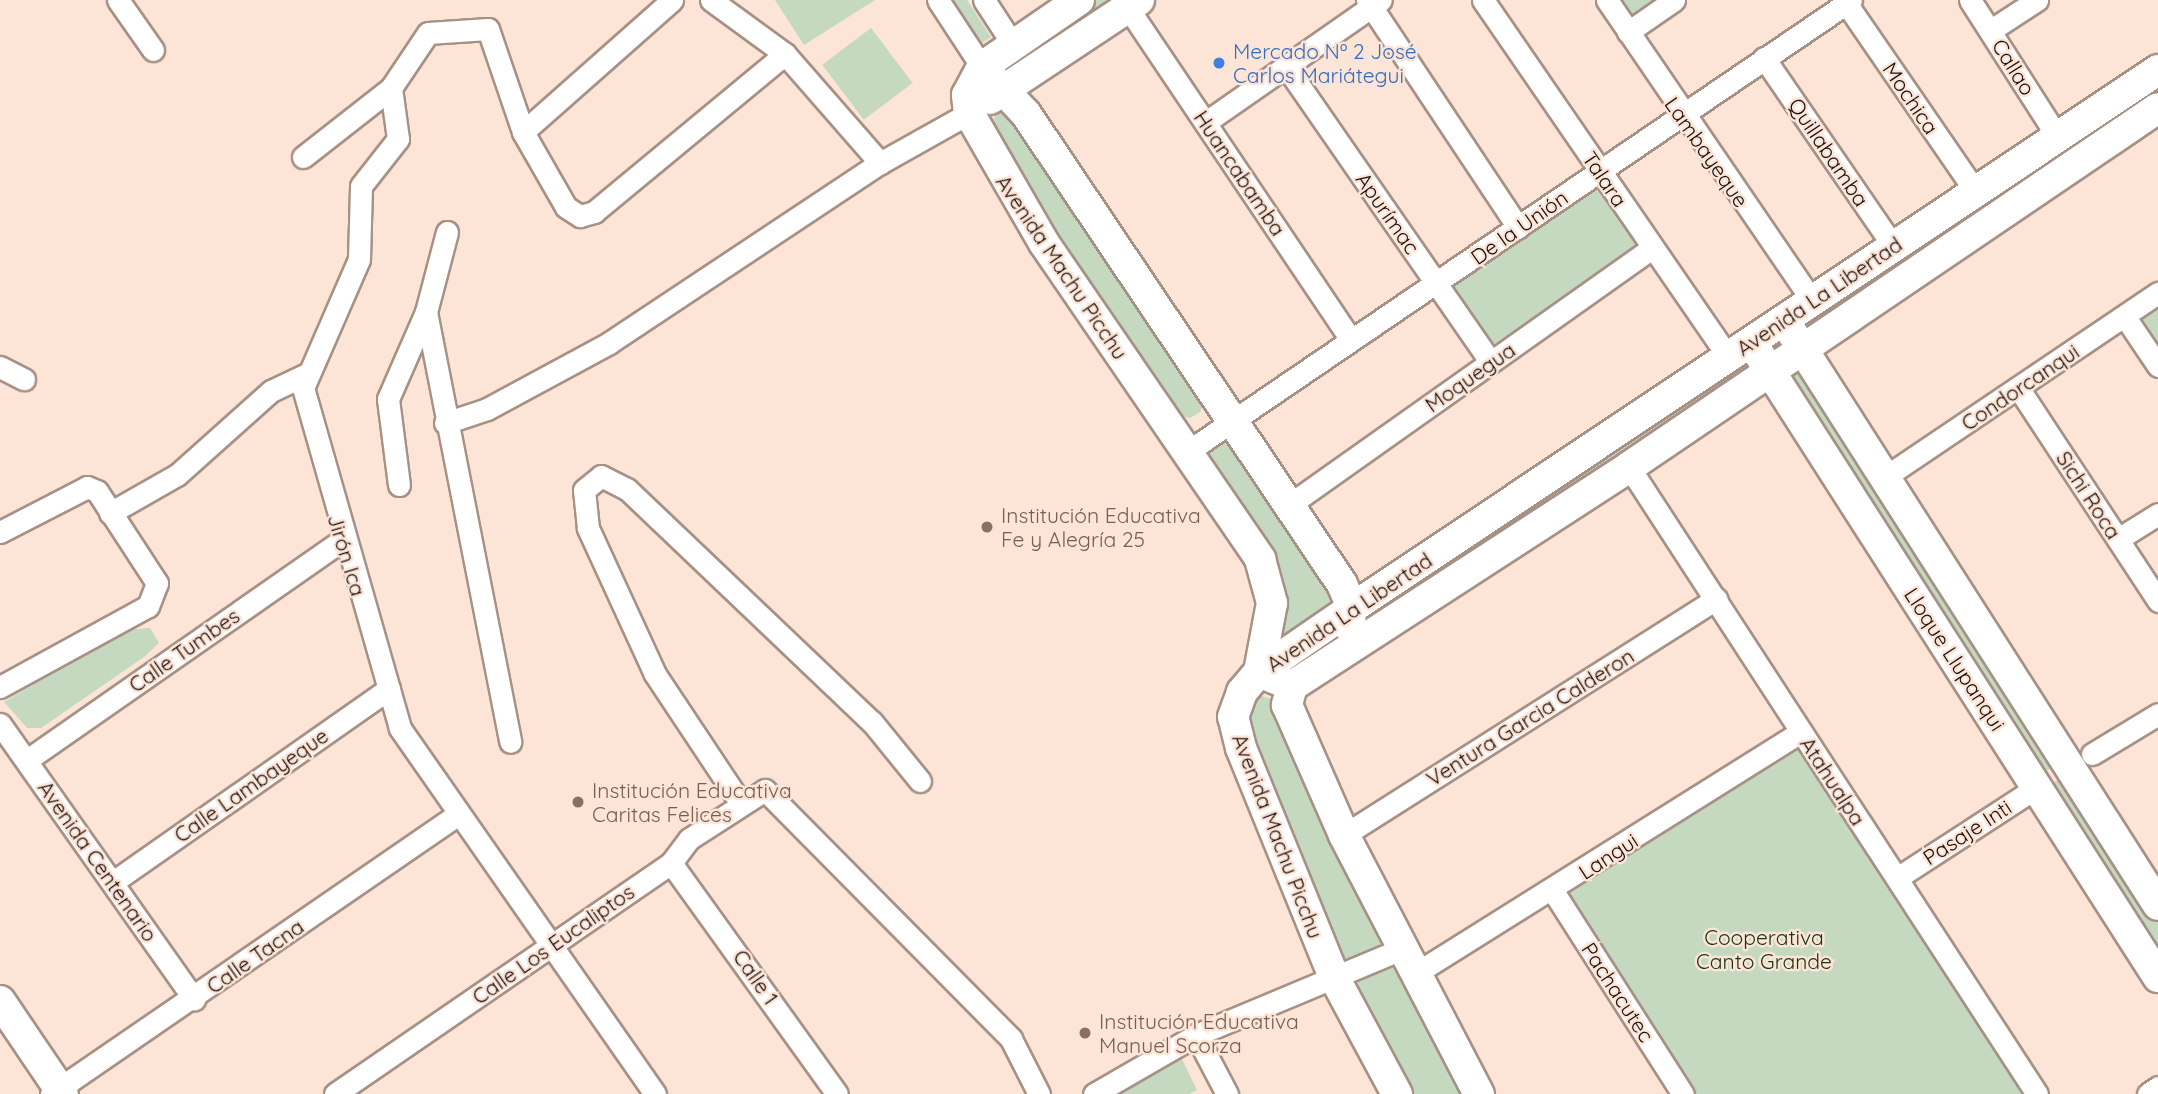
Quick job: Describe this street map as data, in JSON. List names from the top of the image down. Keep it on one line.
{"streets":{"street":["Callao","Mochica","Lambayeque","Quillabamba","Huancabamba","Talara","Apurímac","De la Unión","Avenida Machu Picchu","Avenida La Libertad","Moquegua","Condorcanqui","Sichi Roca","Jirón Ica","Calle Tumbes","Lloque Llupanqui","Ventura Garcia Calderon","Atahualpa","Calle Lambayeque","Pasaje Inti","Langui","Avenida Centenario","Calle Los Eucaliptos","Calle Tacna","Calle 1","Pachacutec"]},"crossings":[["Callao","Avenida La Libertad"],["Mochica","De la Unión"],["Mochica","Avenida La Libertad"],["Lambayeque","De la Unión"],["Lambayeque","Avenida La Libertad"],["Quillabamba","De la Unión"],["Quillabamba","Avenida La Libertad"],["Huancabamba","De la Unión"],["Talara","De la Unión"],["Talara","Avenida La Libertad"],["Talara","Moquegua"],["Talara","Lloque Llupanqui"],["Apurímac","De la Unión"],["Apurímac","Moquegua"],["De la Unión","Avenida Machu Picchu"],["Avenida Machu Picchu","Avenida La Libertad"],["Avenida Machu Picchu","Langui"],["Avenida La Libertad","Lloque Llupanqui"],["Avenida La Libertad","Atahualpa"],["Condorcanqui","Sichi Roca"],["Condorcanqui","Lloque Llupanqui"],["Jirón Ica","Calle Tumbes"],["Jirón Ica","Calle Lambayeque"],["Jirón Ica","Calle Los Eucaliptos"],["Jirón Ica","Calle Tacna"],["Calle Tumbes","Avenida Centenario"],["Lloque Llupanqui","Pasaje Inti"],["Ventura Garcia Calderon","Atahualpa"],["Atahualpa","Pasaje Inti"],["Atahualpa","Langui"],["Calle Lambayeque","Avenida Centenario"],["Langui","Pachacutec"],["Avenida Centenario","Calle Tacna"],["Calle Los Eucaliptos","Calle 1"]],"parks":["Cooperativa Canto Grande"],"places":["Mercado Nº 2 José Carlos Mariátegui","Institución Educativa Fe y Alegría 25","Institución Educativa Caritas Felices","Institución Educativa Manuel Scorza"]}
